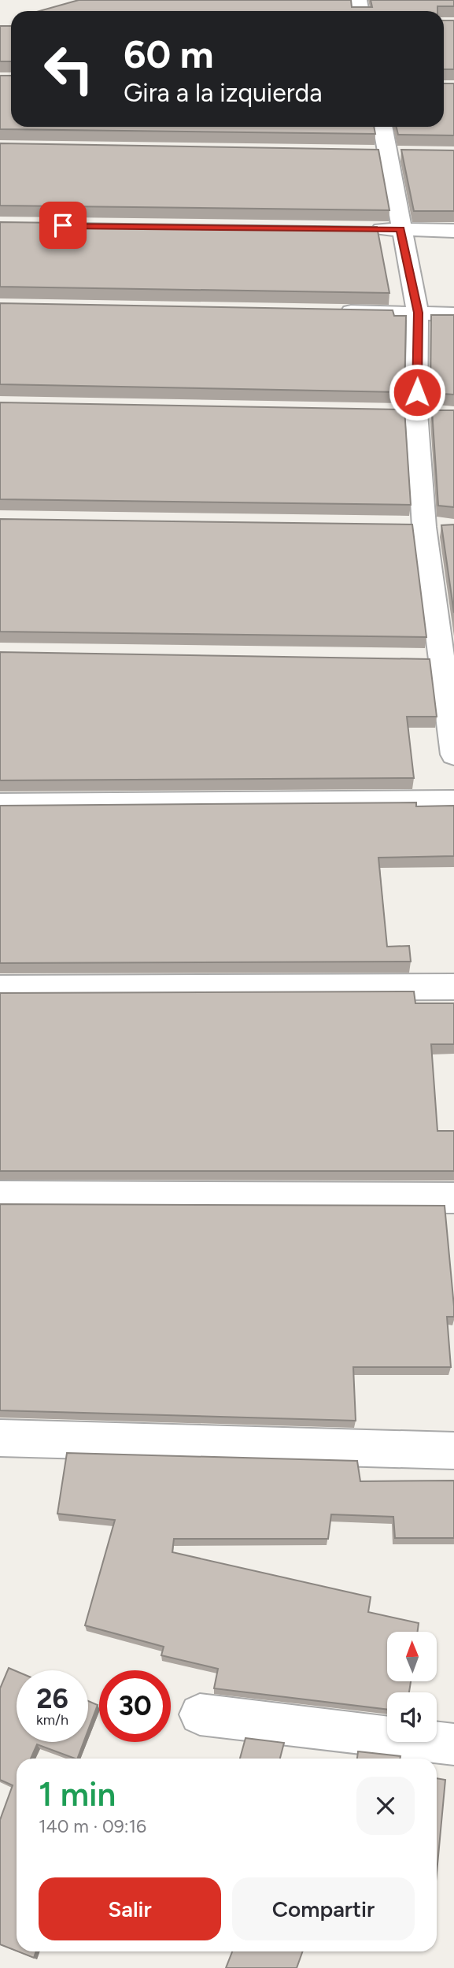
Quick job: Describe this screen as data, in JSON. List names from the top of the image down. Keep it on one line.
{"north":"top","page":{"turn":["60 m","Gira a la izquierda"],"speed":"26 km/h","limit":"30","heading":["1 min","140 m · 09:16"],"buttons":["Salir","Compartir"]}}
